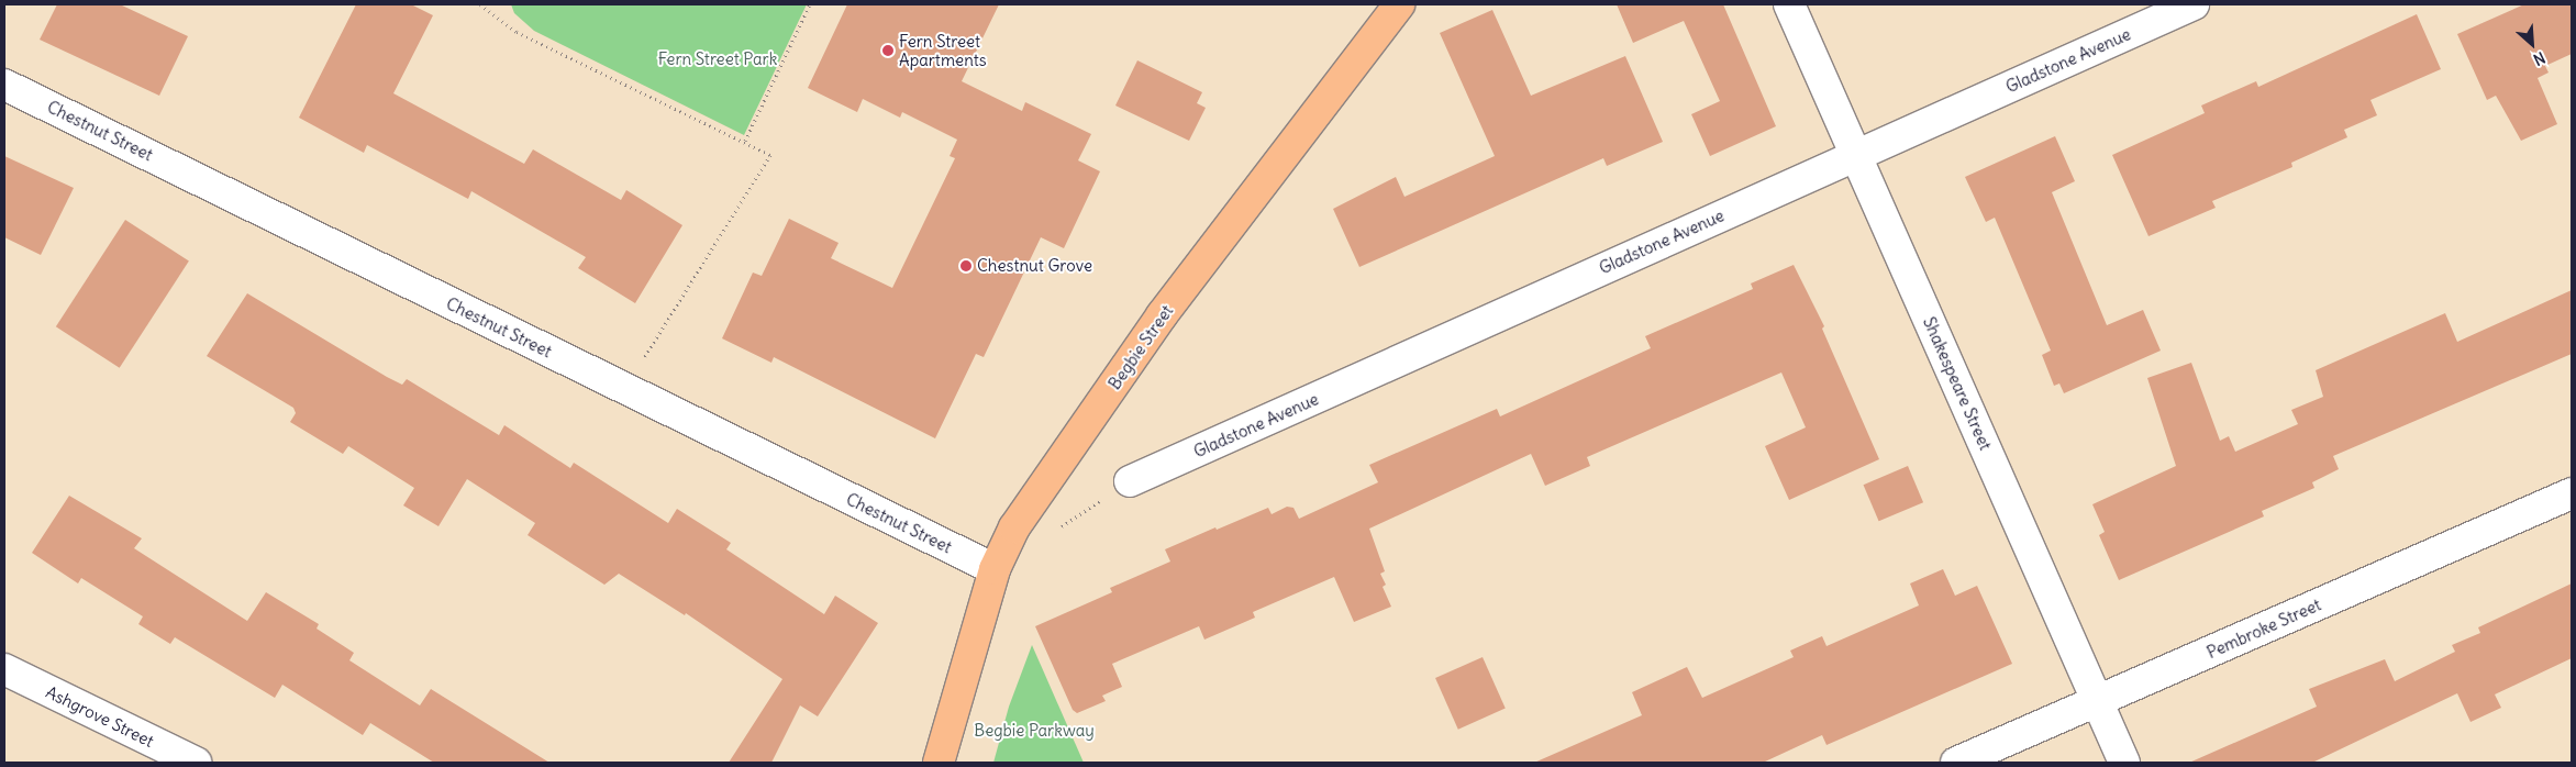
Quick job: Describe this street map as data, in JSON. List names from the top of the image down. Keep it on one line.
{"streets":{"main road":["Begbie Street"],"street":["Gladstone Avenue","Chestnut Street","Shakespeare Street","Pembroke Street","Ashgrove Street"]},"crossings":[["Gladstone Avenue","Shakespeare Street"],["Chestnut Street","Begbie Street"],["Shakespeare Street","Pembroke Street"]],"parks":["Fern Street Park","Begbie Parkway"],"places":["Fern Street Apartments","Chestnut Grove"],"north":"bottom right"}
